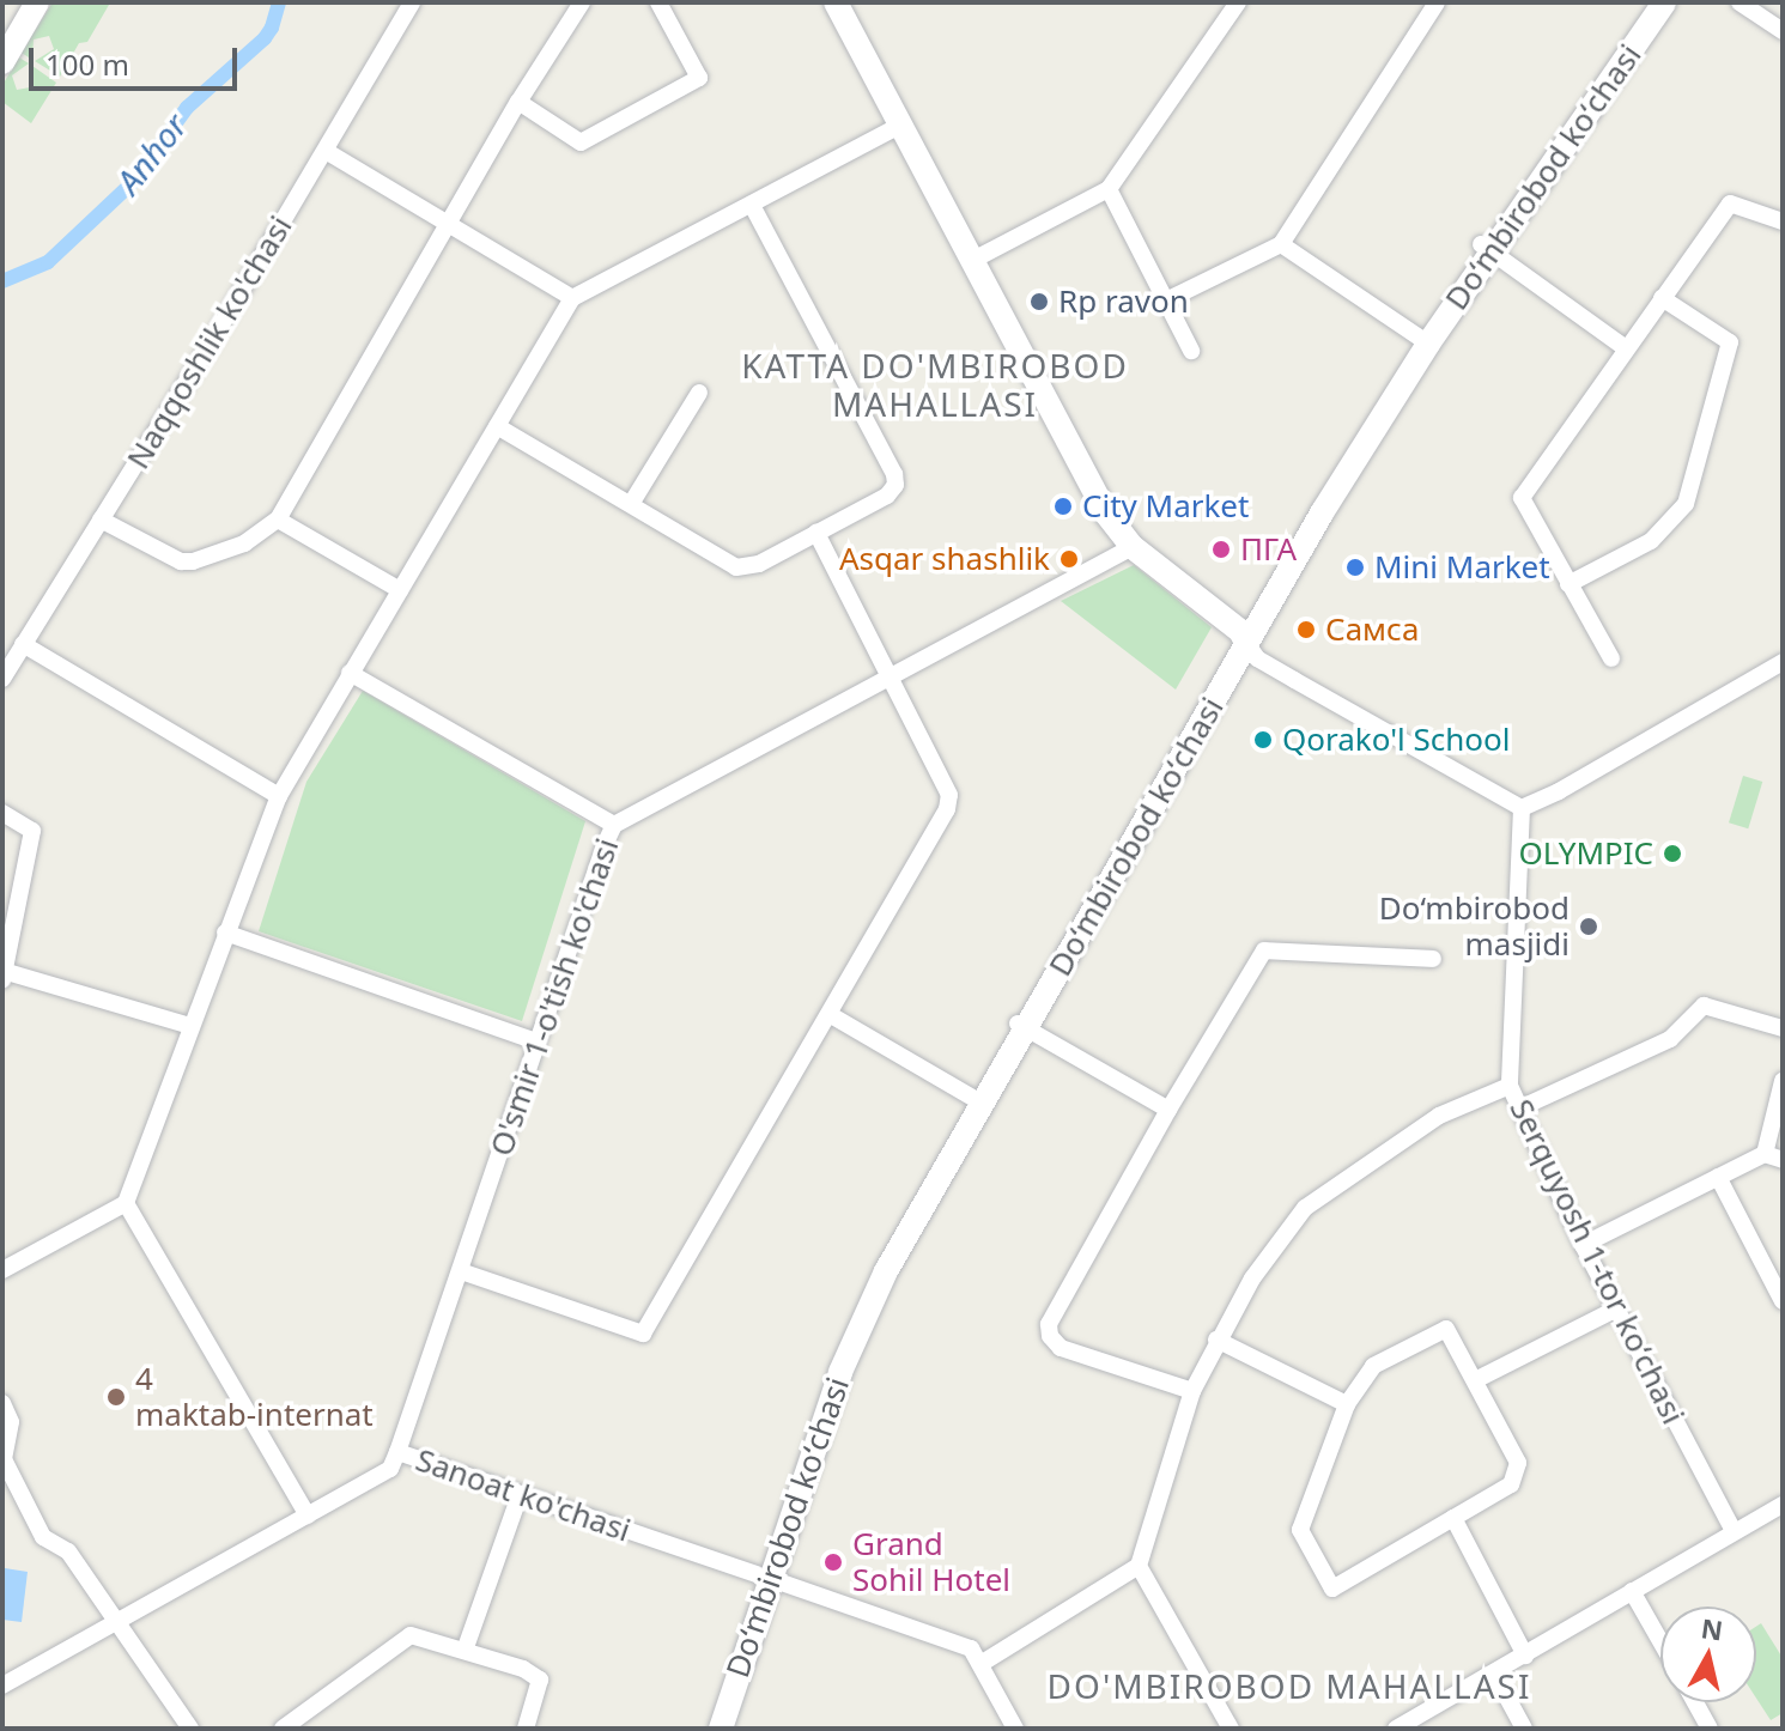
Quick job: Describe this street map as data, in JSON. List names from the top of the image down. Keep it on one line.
{"streets":{"main road":["Doʻmbirobod koʻchasi"],"street":["Naqqoshlik ko'chasi","O'smir 1-o'tish ko'chasi","Serquyosh 1-tor koʻchasi","Sanoat ko'chasi"]},"crossings":[["Doʻmbirobod koʻchasi","Sanoat ko'chasi"],["O'smir 1-o'tish ko'chasi","Sanoat ko'chasi"]],"districts":["KATTA DO'MBIROBOD MAHALLASI","DO'MBIROBOD MAHALLASI"],"water":["Anhor"],"places":["Rp ravon","City Market","ПГА","Asqar shashlik","Mini Market","Самса","Qorako'l School","OLYMPIC","Do‘mbirobod masjidi","4 maktab-internat","Grand Sohil Hotel"],"scale_bar":"100 m","north":"top"}
